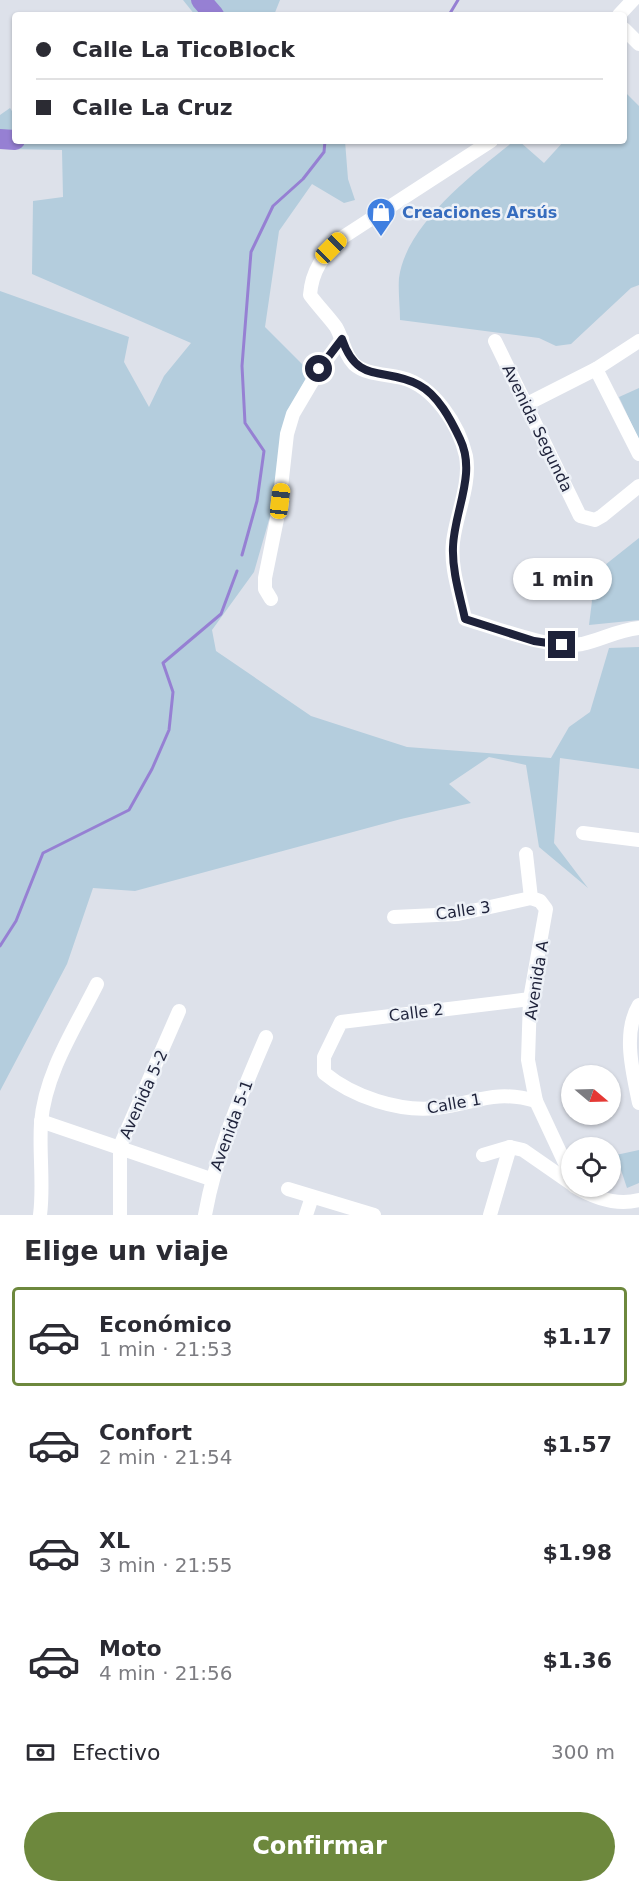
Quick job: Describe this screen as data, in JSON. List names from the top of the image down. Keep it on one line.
{"streets":{"street":["Avenida Segunda","Calle 3","Avenida A","Calle 2","Avenida 5-2","Calle 1","Avenida 5-1"]},"crossings":[["Calle 3","Avenida A"],["Avenida A","Calle 2"],["Avenida A","Calle 1"],["Calle 2","Calle 1"]],"places":{"shop":["Creaciones Arsús"]},"north":"right","page":{"banner":["Calle La TicoBlock","Calle La Cruz"],"bubble":"1 min","heading":"Elige un viaje","list":[{"name":"Económico","note":"1 min · 21:53","value":"$1.17"},{"name":"Confort","note":"2 min · 21:54","value":"$1.57"},{"name":"XL","note":"3 min · 21:55","value":"$1.98"},{"name":"Moto","note":"4 min · 21:56","value":"$1.36"}],"pay":["Efectivo","300 m"],"buttons":"Confirmar"}}
